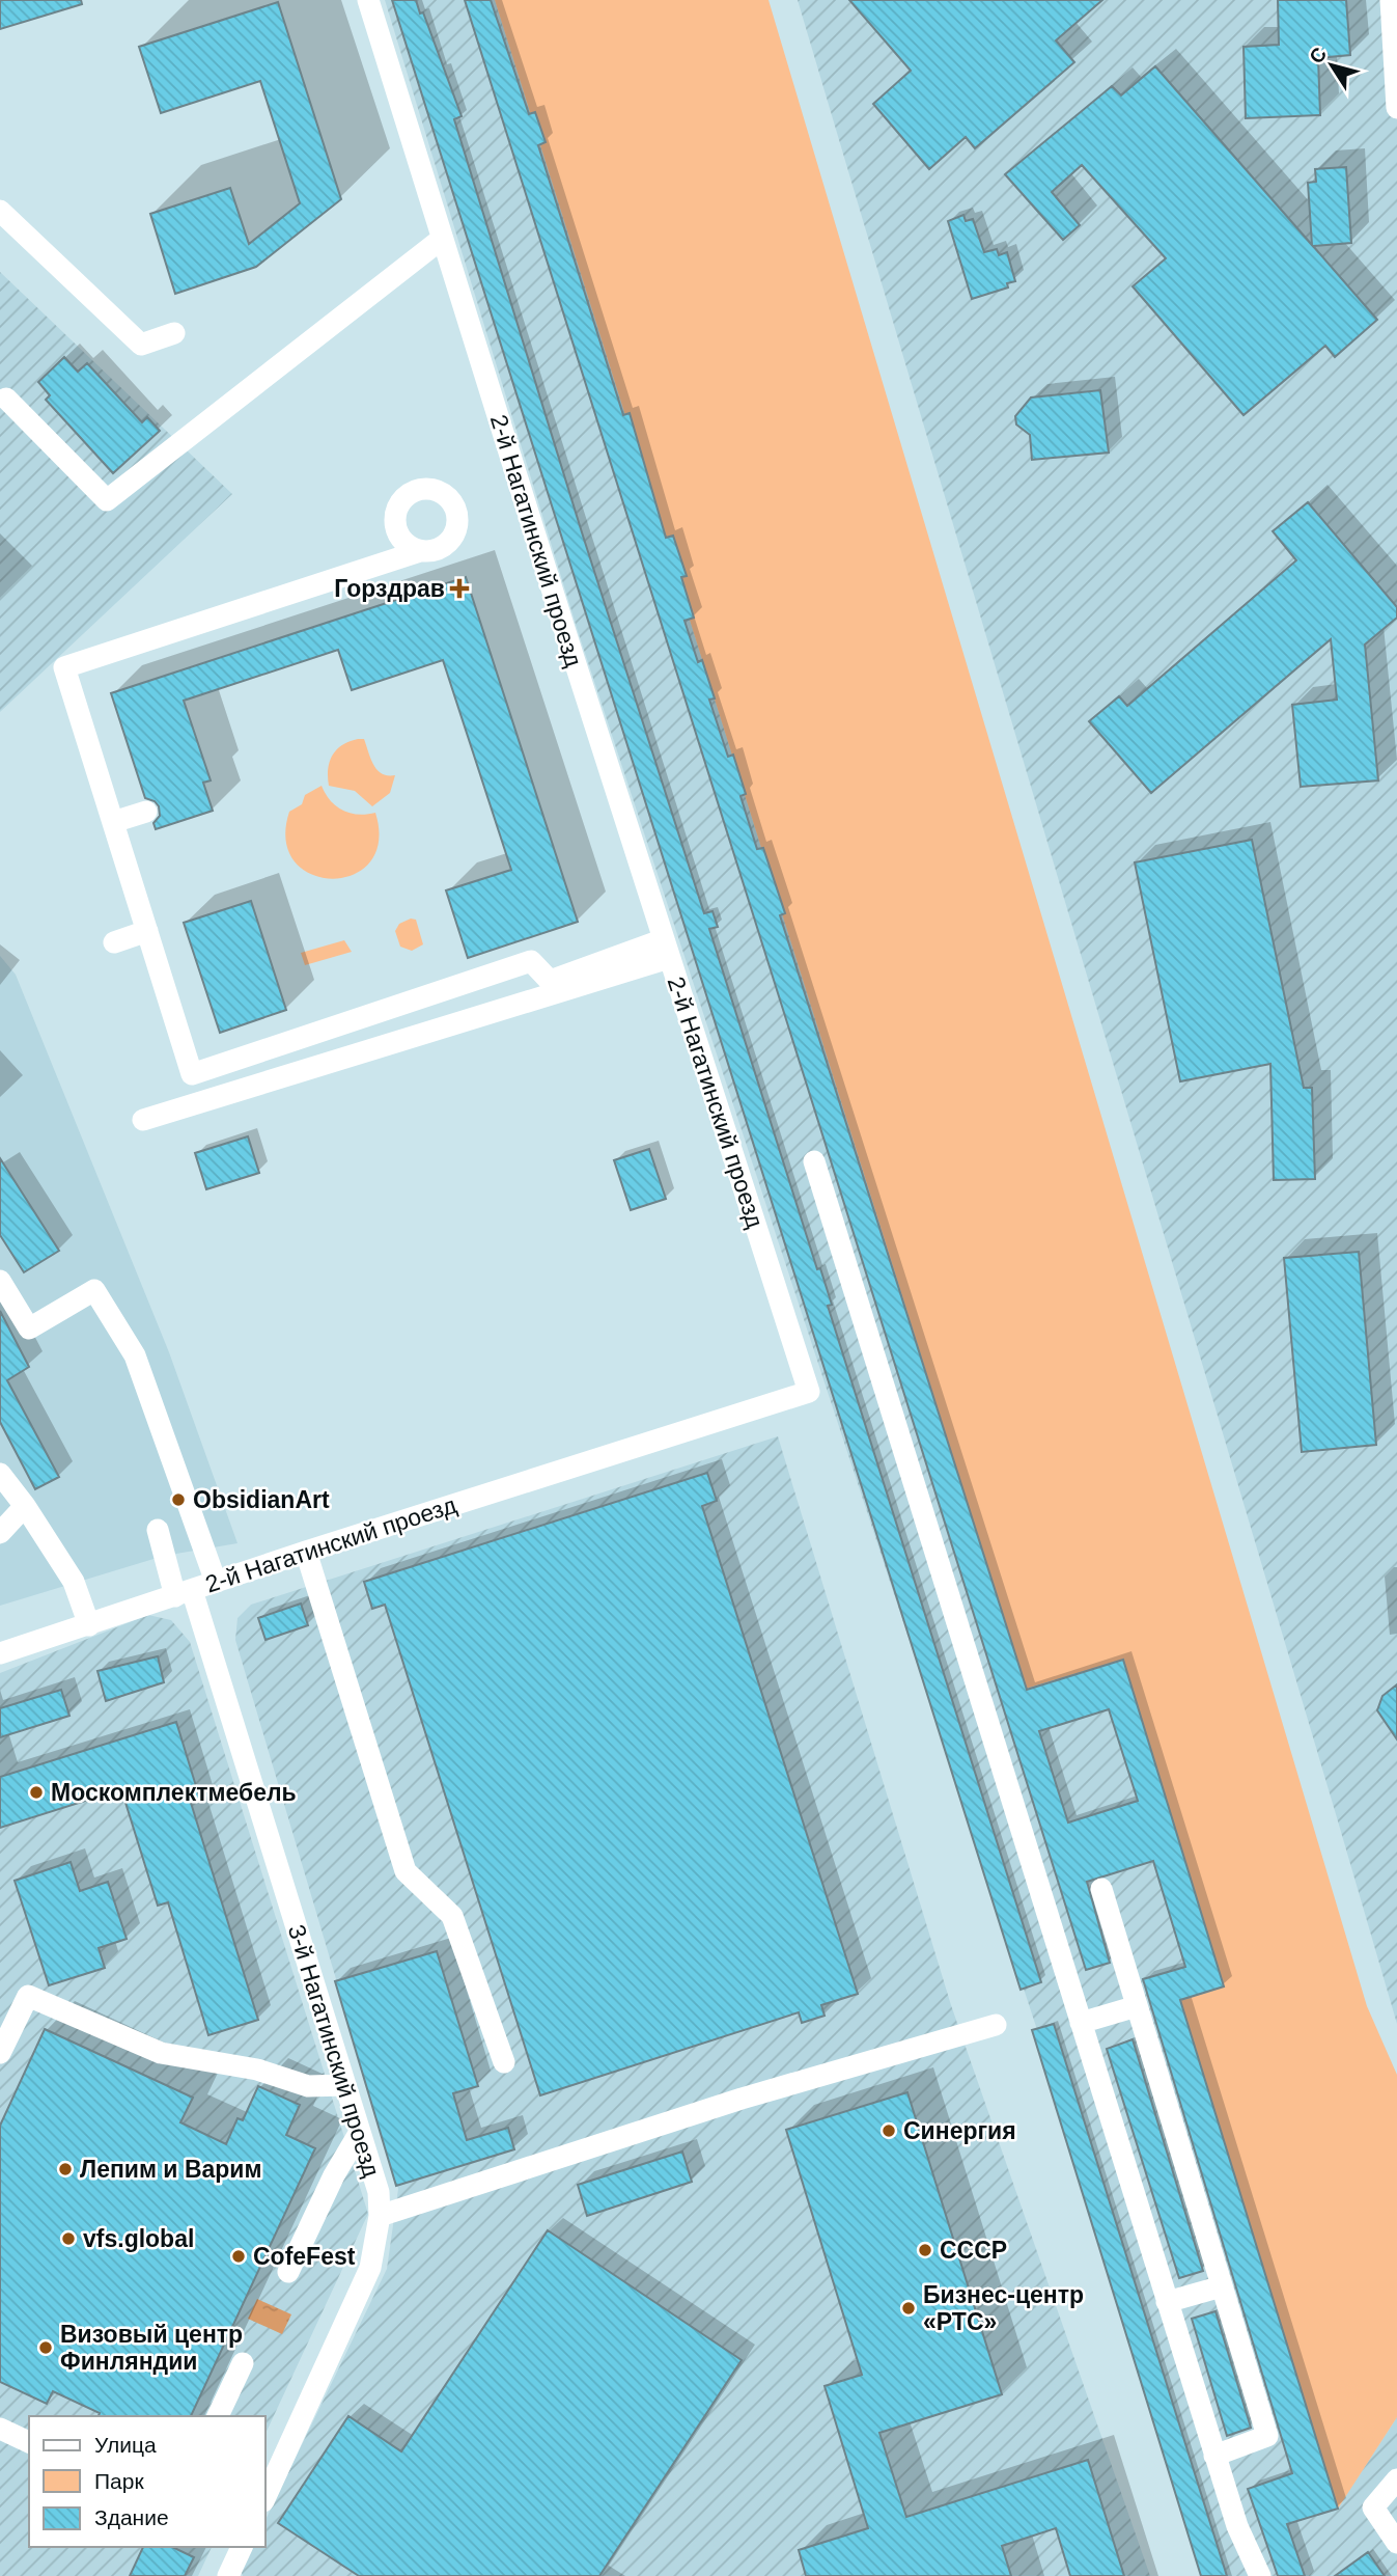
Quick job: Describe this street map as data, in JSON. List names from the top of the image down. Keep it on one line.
{"streets":{"street":["2-й Нагатинский проезд","3-й Нагатинский проезд"]},"crossings":[["2-й Нагатинский проезд","3-й Нагатинский проезд"]],"places":{"health":["Горздрав"],"other":["ObsidianArt","Москомплектмебель","Синергия","Лепим и Варим","vfs.global","СССР","CofeFest","Бизнес-центр «РТС»","Визовый центр Финляндии"]},"legend":["Улица","Парк","Здание"],"north":"top left"}
